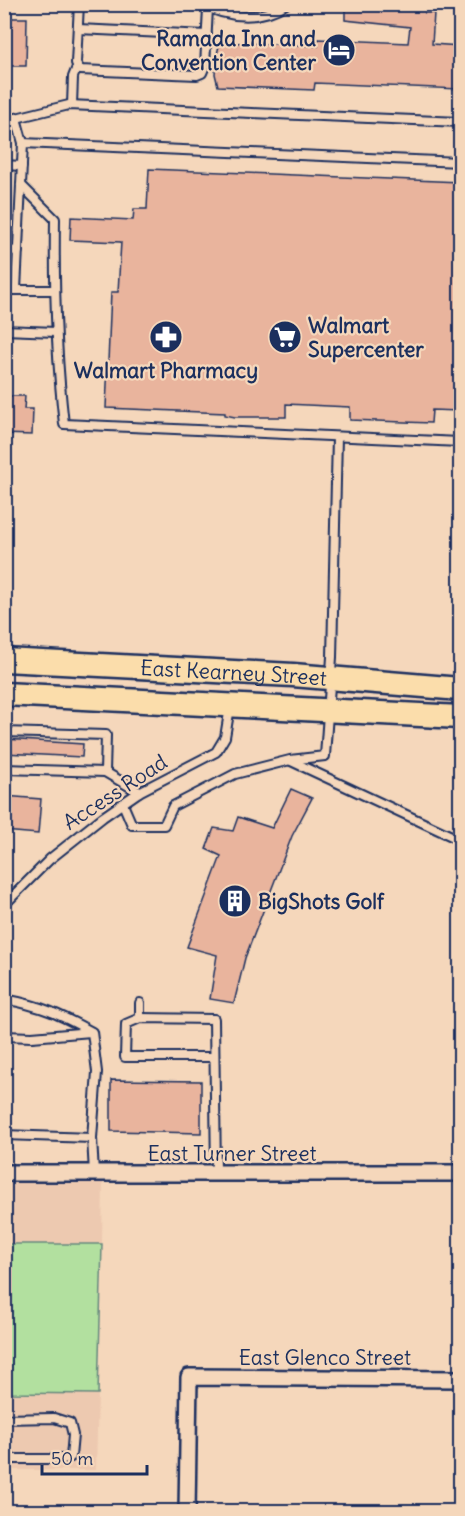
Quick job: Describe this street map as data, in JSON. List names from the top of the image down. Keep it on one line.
{"streets":{"main road":["East Kearney Street"],"street":["East Turner Street","East Glenco Street"],"lane":["Access Road"]},"crossings":[["East Kearney Street","Access Road"]],"places":{"hotel":["Ramada Inn and Convention Center"],"pharmacy":["Walmart Pharmacy"],"supermarket":["Walmart Supercenter"],"building":["BigShots Golf"]},"scale_bar":"50 m"}
